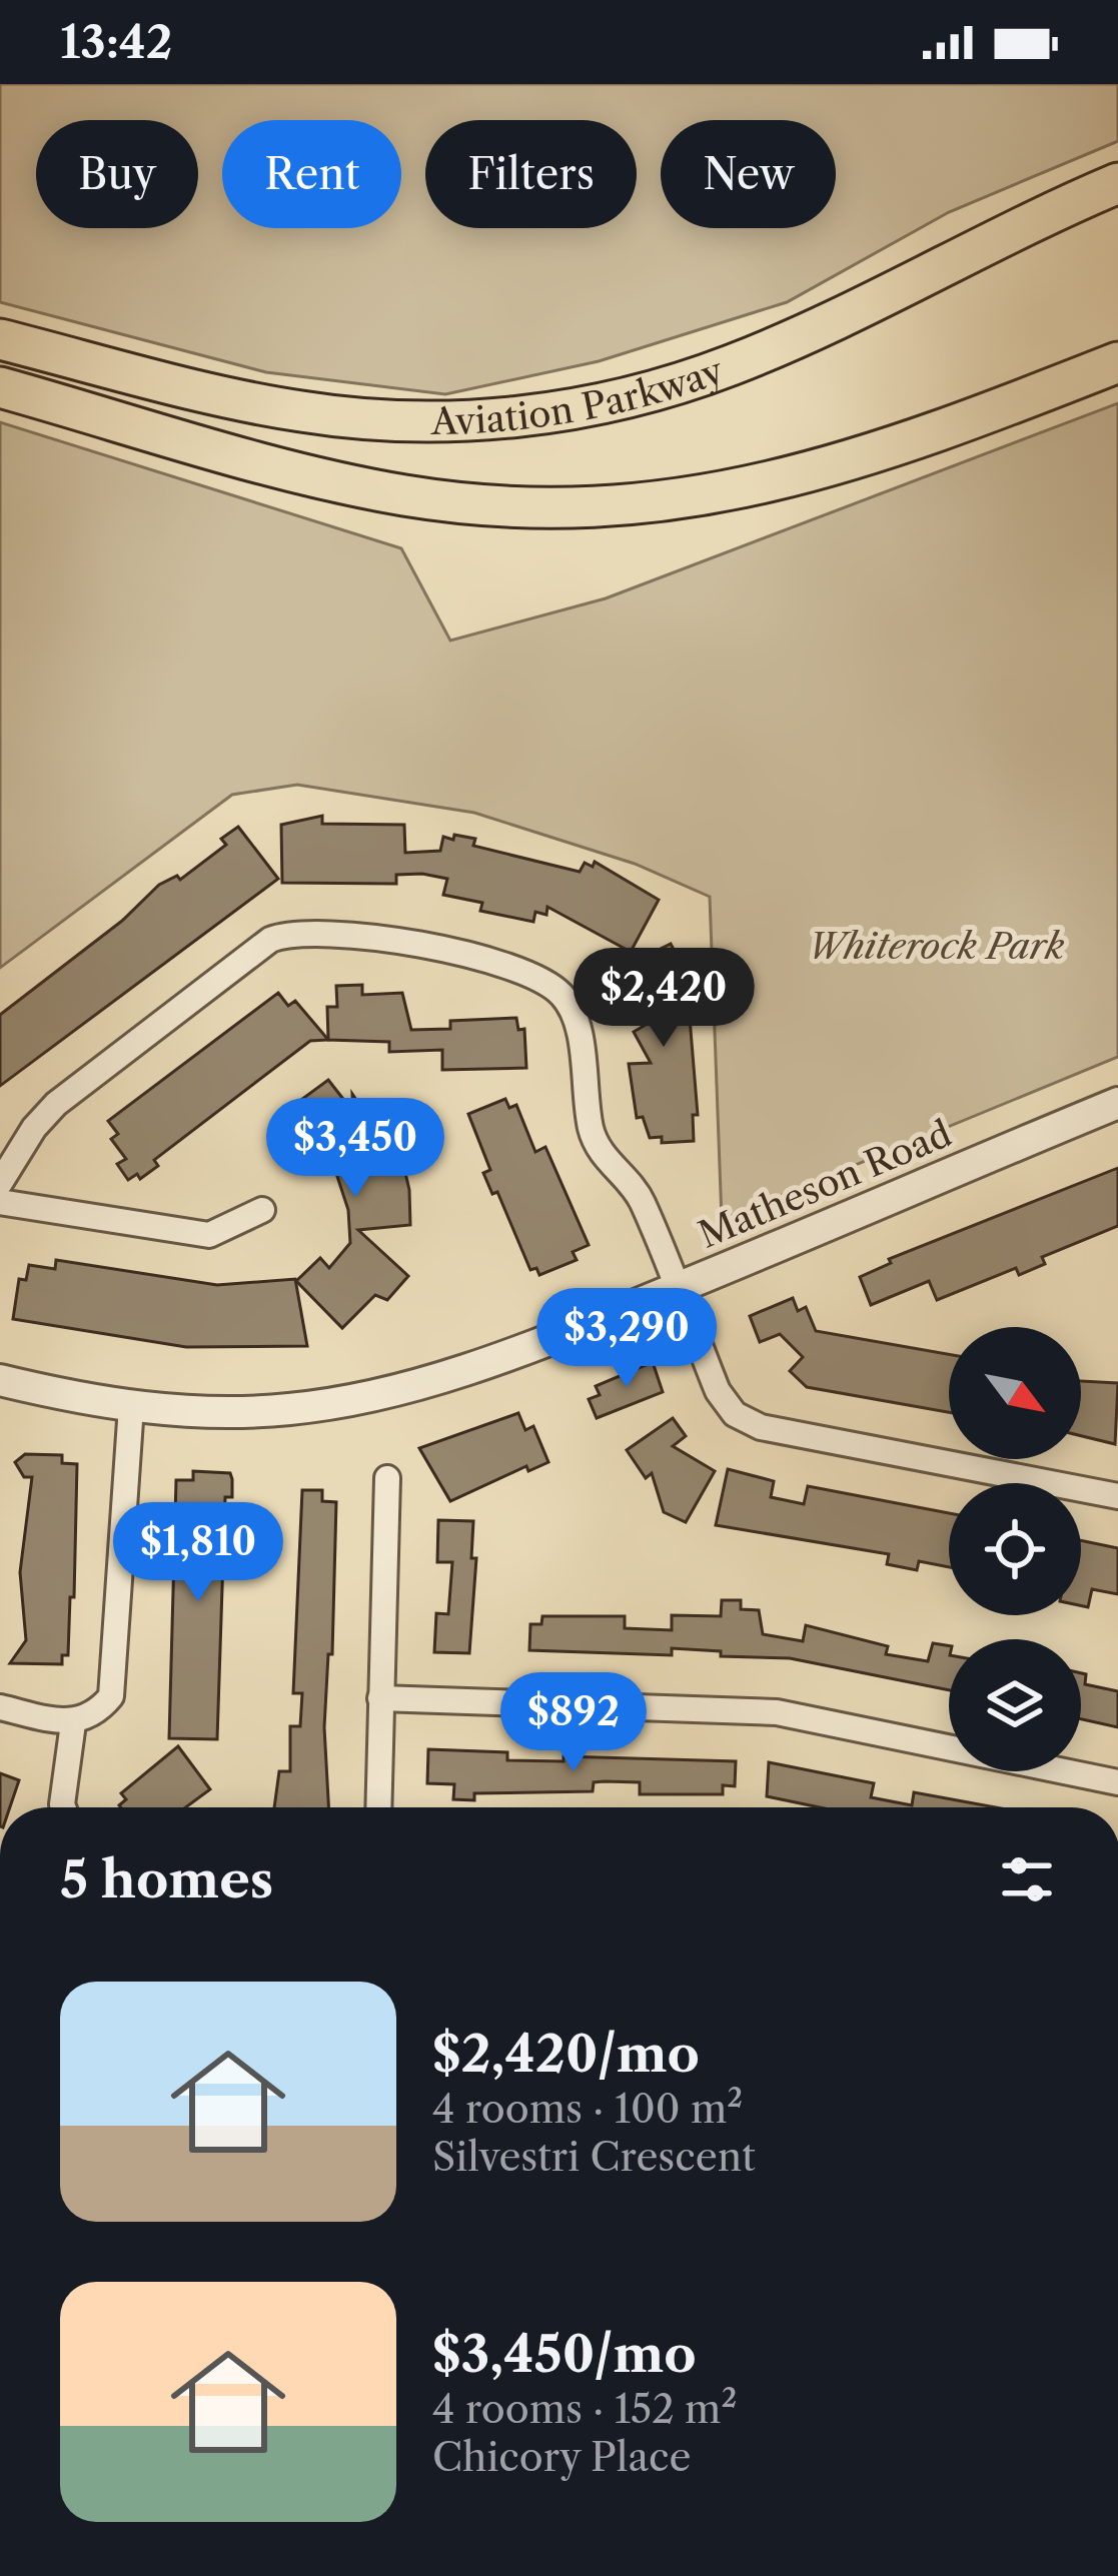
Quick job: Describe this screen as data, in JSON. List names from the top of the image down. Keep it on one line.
{"streets":{"main road":["Aviation Parkway"],"street":["Matheson Road"]},"parks":["Whiterock Park"],"north":"bottom right","page":{"status":"13:42","chip":["Buy","Rent","Filters","New"],"price":["$2,420","$3,450","$3,290","$1,810","$892"],"heading":"5 homes","list":[{"name":"$2,420/mo","note":"4 rooms · 100 m² · Silvestri Crescent"},{"name":"$3,450/mo","note":"4 rooms · 152 m² · Chicory Place"}]}}
